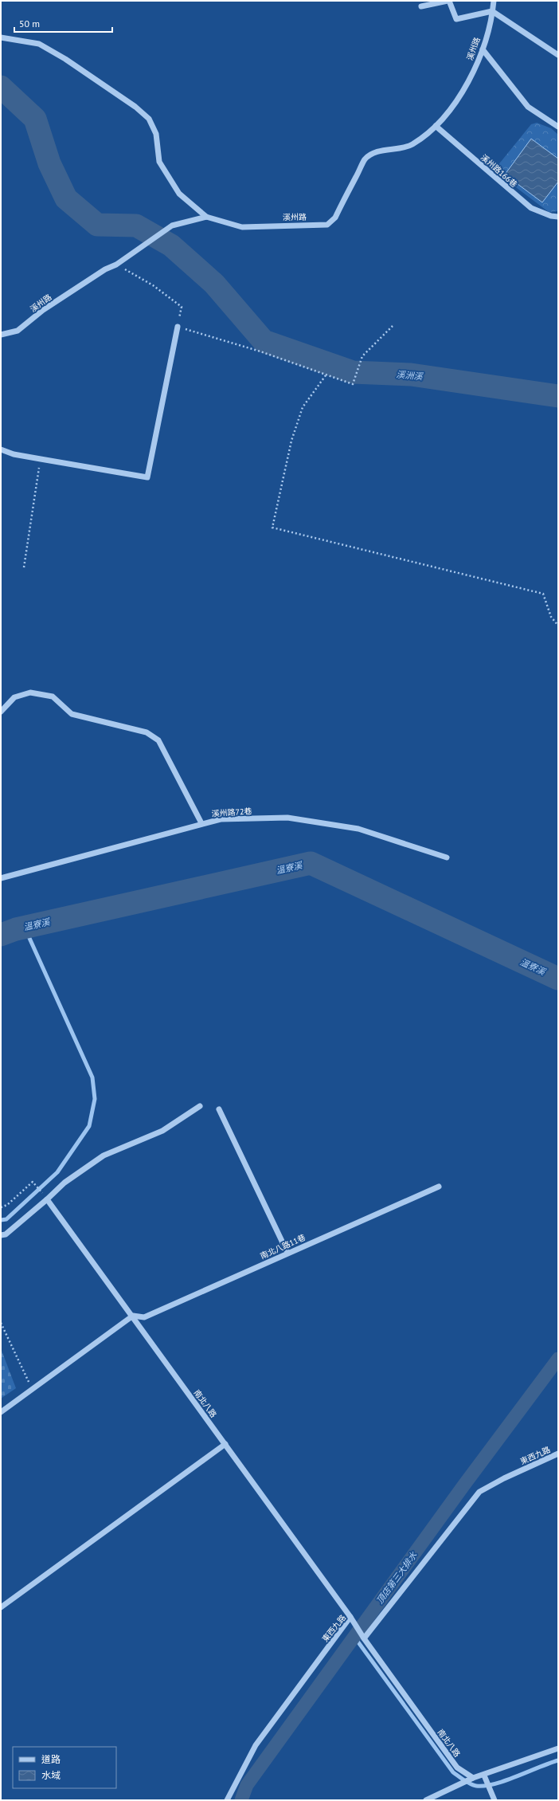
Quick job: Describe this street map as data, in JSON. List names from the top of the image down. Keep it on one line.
{"streets":{"street":["溪州路","溪州路166巷","溪州路72巷","南北八路11巷","南北八路","東西九路"]},"crossings":[["溪州路","溪州路166巷"],["南北八路11巷","南北八路"],["南北八路","東西九路"]],"water":["溪洲溪","溫寮溪","頂店第三大排水"],"legend":["道路","水域"],"scale_bar":"50 m"}
